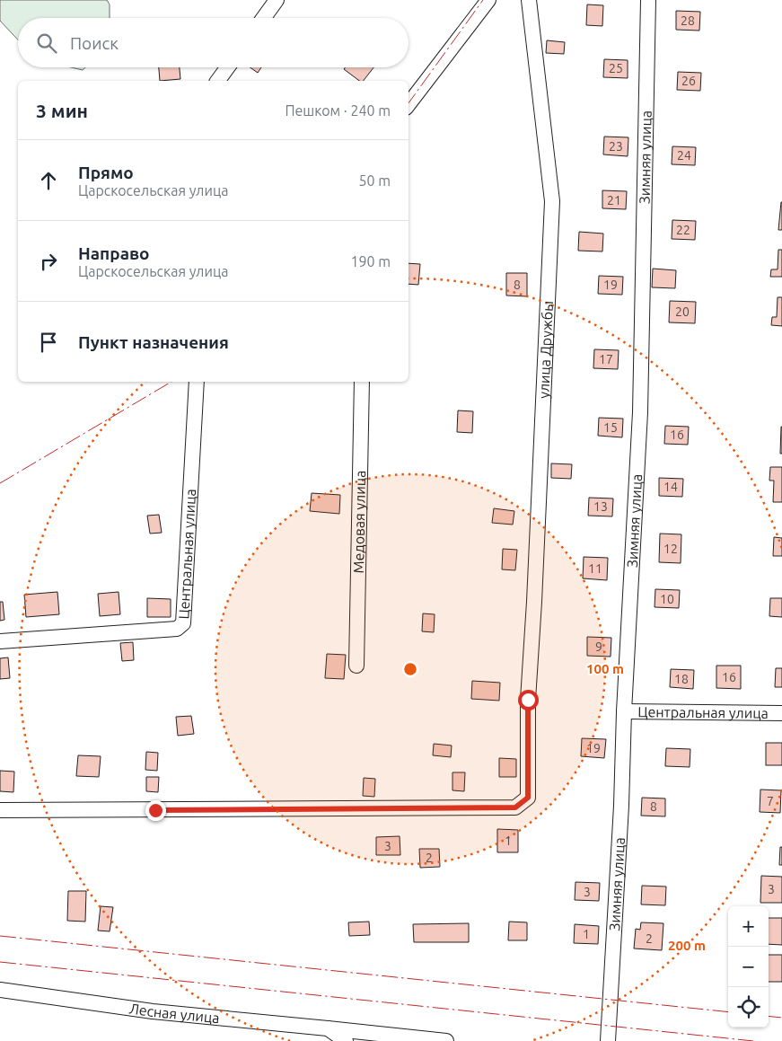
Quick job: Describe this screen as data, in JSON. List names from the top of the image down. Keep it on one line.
{"streets":{"street":["Зимняя улица","улица Дружбы","Медовая улица","Центральная улица","Лесная улица"]},"crossings":[["Зимняя улица","Центральная улица"]],"house_numbers":["28","25","26","23","24","21","22","8","19","20","17","15","16","14","13","12","11","10","9","16","18","19","7","8","1","3","2","3","3","1","2"],"page":{"search":"Поиск","heading":["3 мин","Пешком · 240 m"],"list":[["Прямо","Царскосельская улица","50 m"],["Направо","Царскосельская улица","190 m"],"Пункт назначения"],"map_buttons":["+","−"]},"rings":["100 m","200 m"]}
